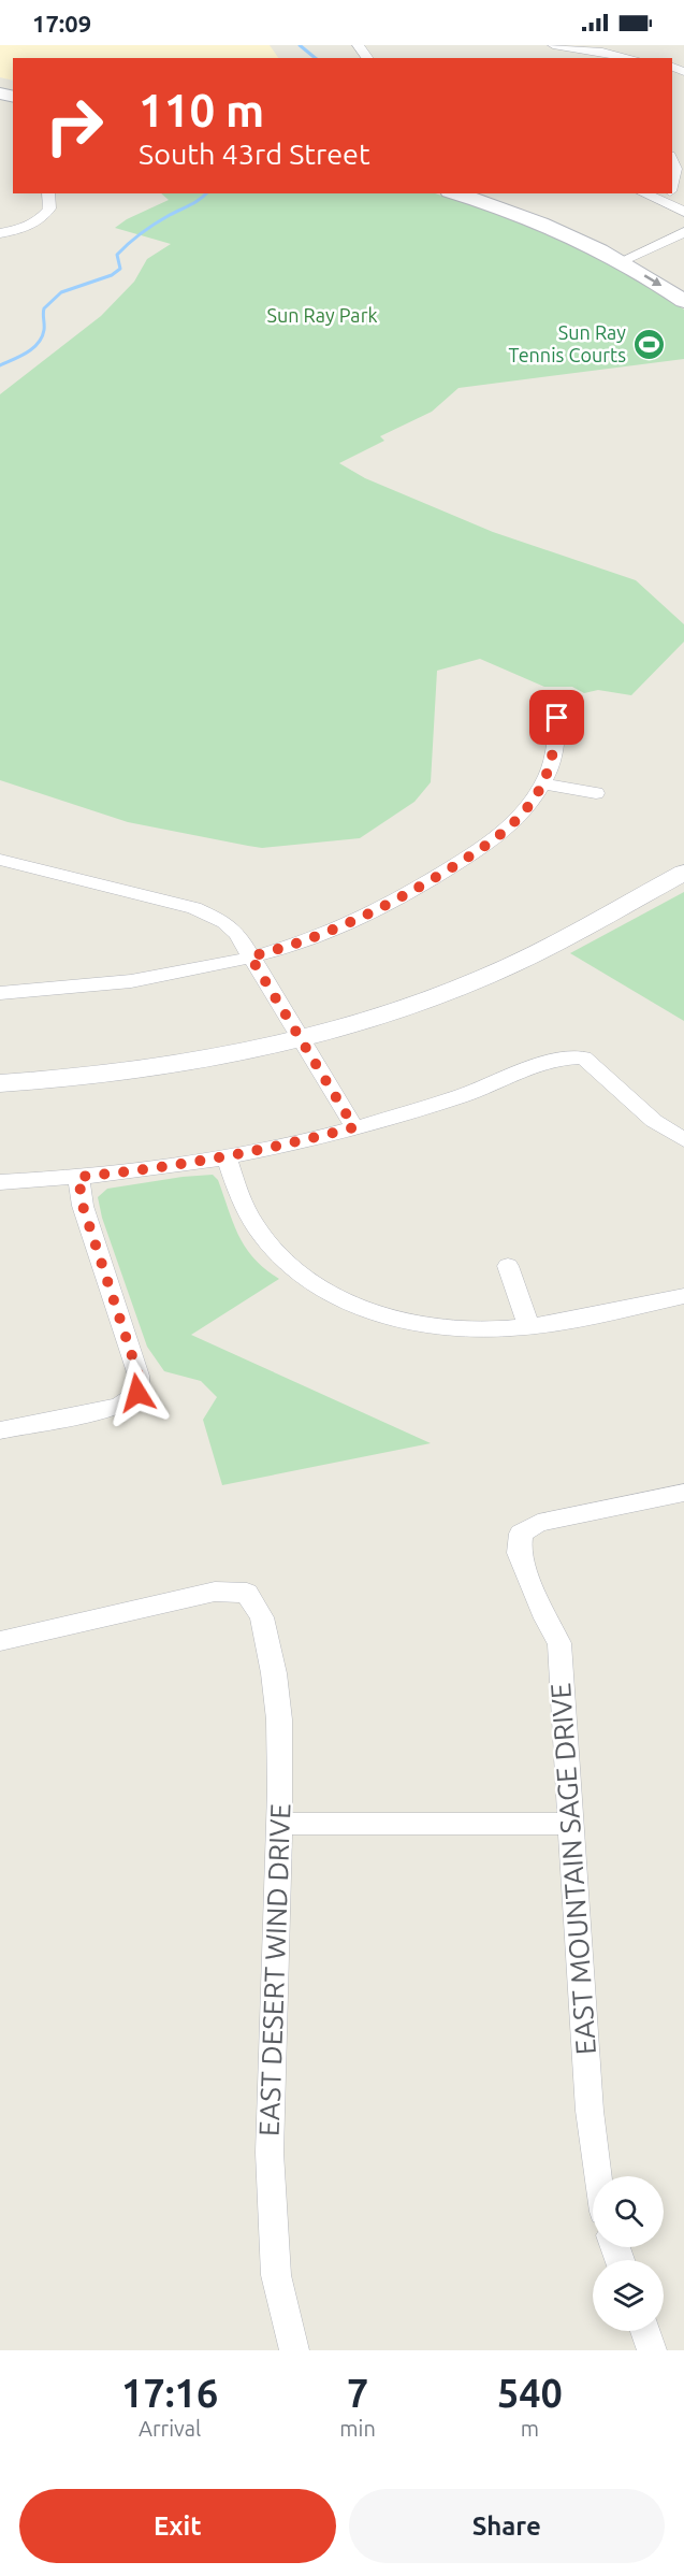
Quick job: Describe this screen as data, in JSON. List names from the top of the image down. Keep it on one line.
{"streets":{"street":["EAST MOUNTAIN SAGE DRIVE","EAST DESERT WIND DRIVE"]},"parks":["Sun Ray Park"],"places":{"sports":["Sun Ray Tennis Courts"]},"page":{"status":"17:09","turn":["110 m","South 43rd Street"],"eta":["17:16","Arrival","7","min","540","m"],"buttons":["Exit","Share"]}}
